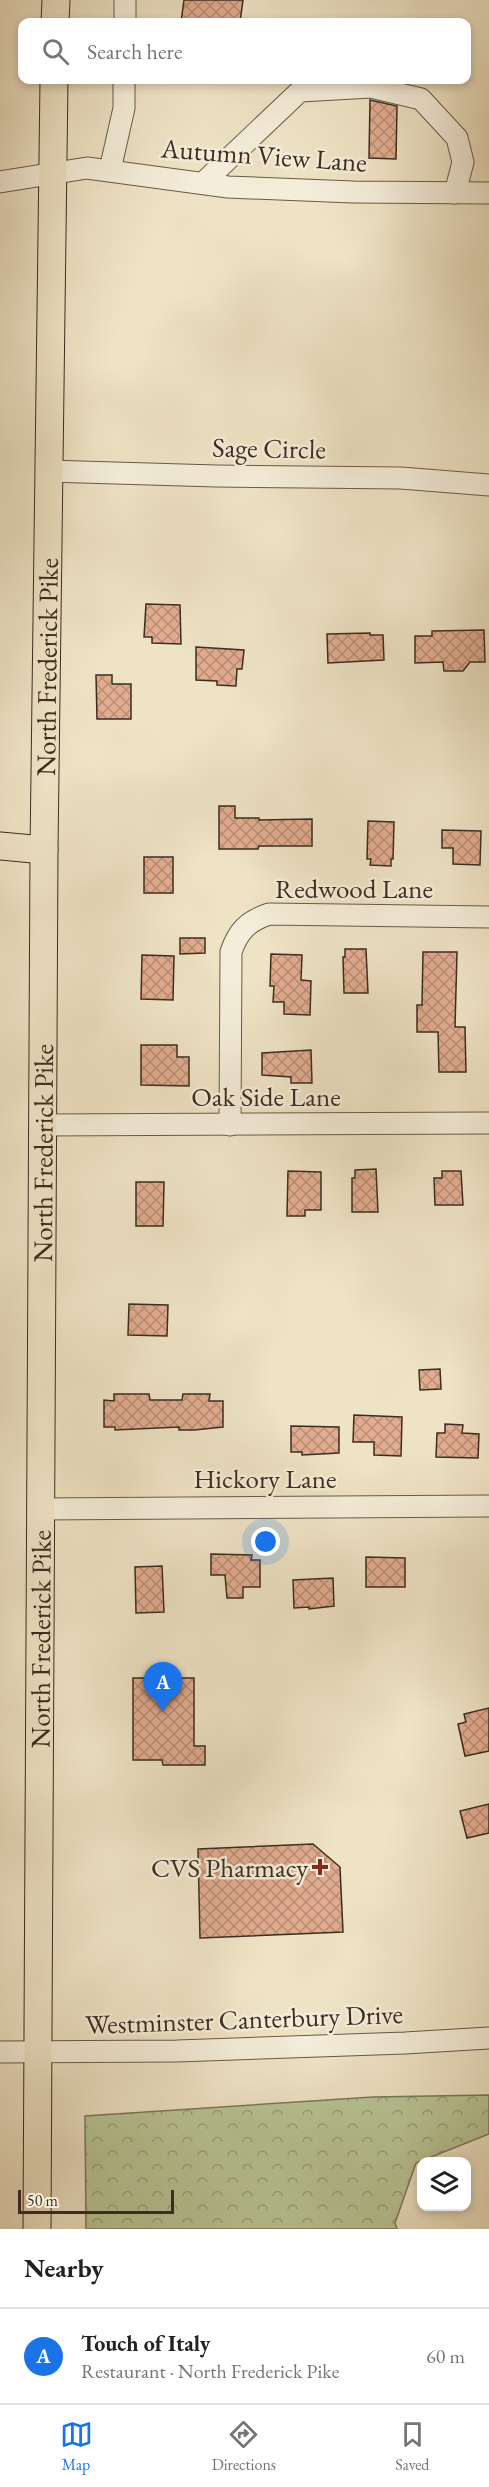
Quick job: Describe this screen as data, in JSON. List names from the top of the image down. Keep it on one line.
{"streets":{"main road":["North Frederick Pike"],"street":["Autumn View Lane","Sage Circle","Redwood Lane","Oak Side Lane","Hickory Lane","Westminster Canterbury Drive"]},"crossings":[["Autumn View Lane","North Frederick Pike"],["Sage Circle","North Frederick Pike"],["North Frederick Pike","Oak Side Lane"],["North Frederick Pike","Hickory Lane"],["North Frederick Pike","Westminster Canterbury Drive"],["Redwood Lane","Oak Side Lane"]],"places":{"health":["CVS Pharmacy"]},"scale_bar":"50 m","page":{"search":"Search here","pins":"A","scale":"50 m","heading":"Nearby","list":[{"mark":"A","name":"Touch of Italy","note":"Restaurant · North Frederick Pike","value":"60 m"}],"nav":["Map","Directions","Saved"]}}
